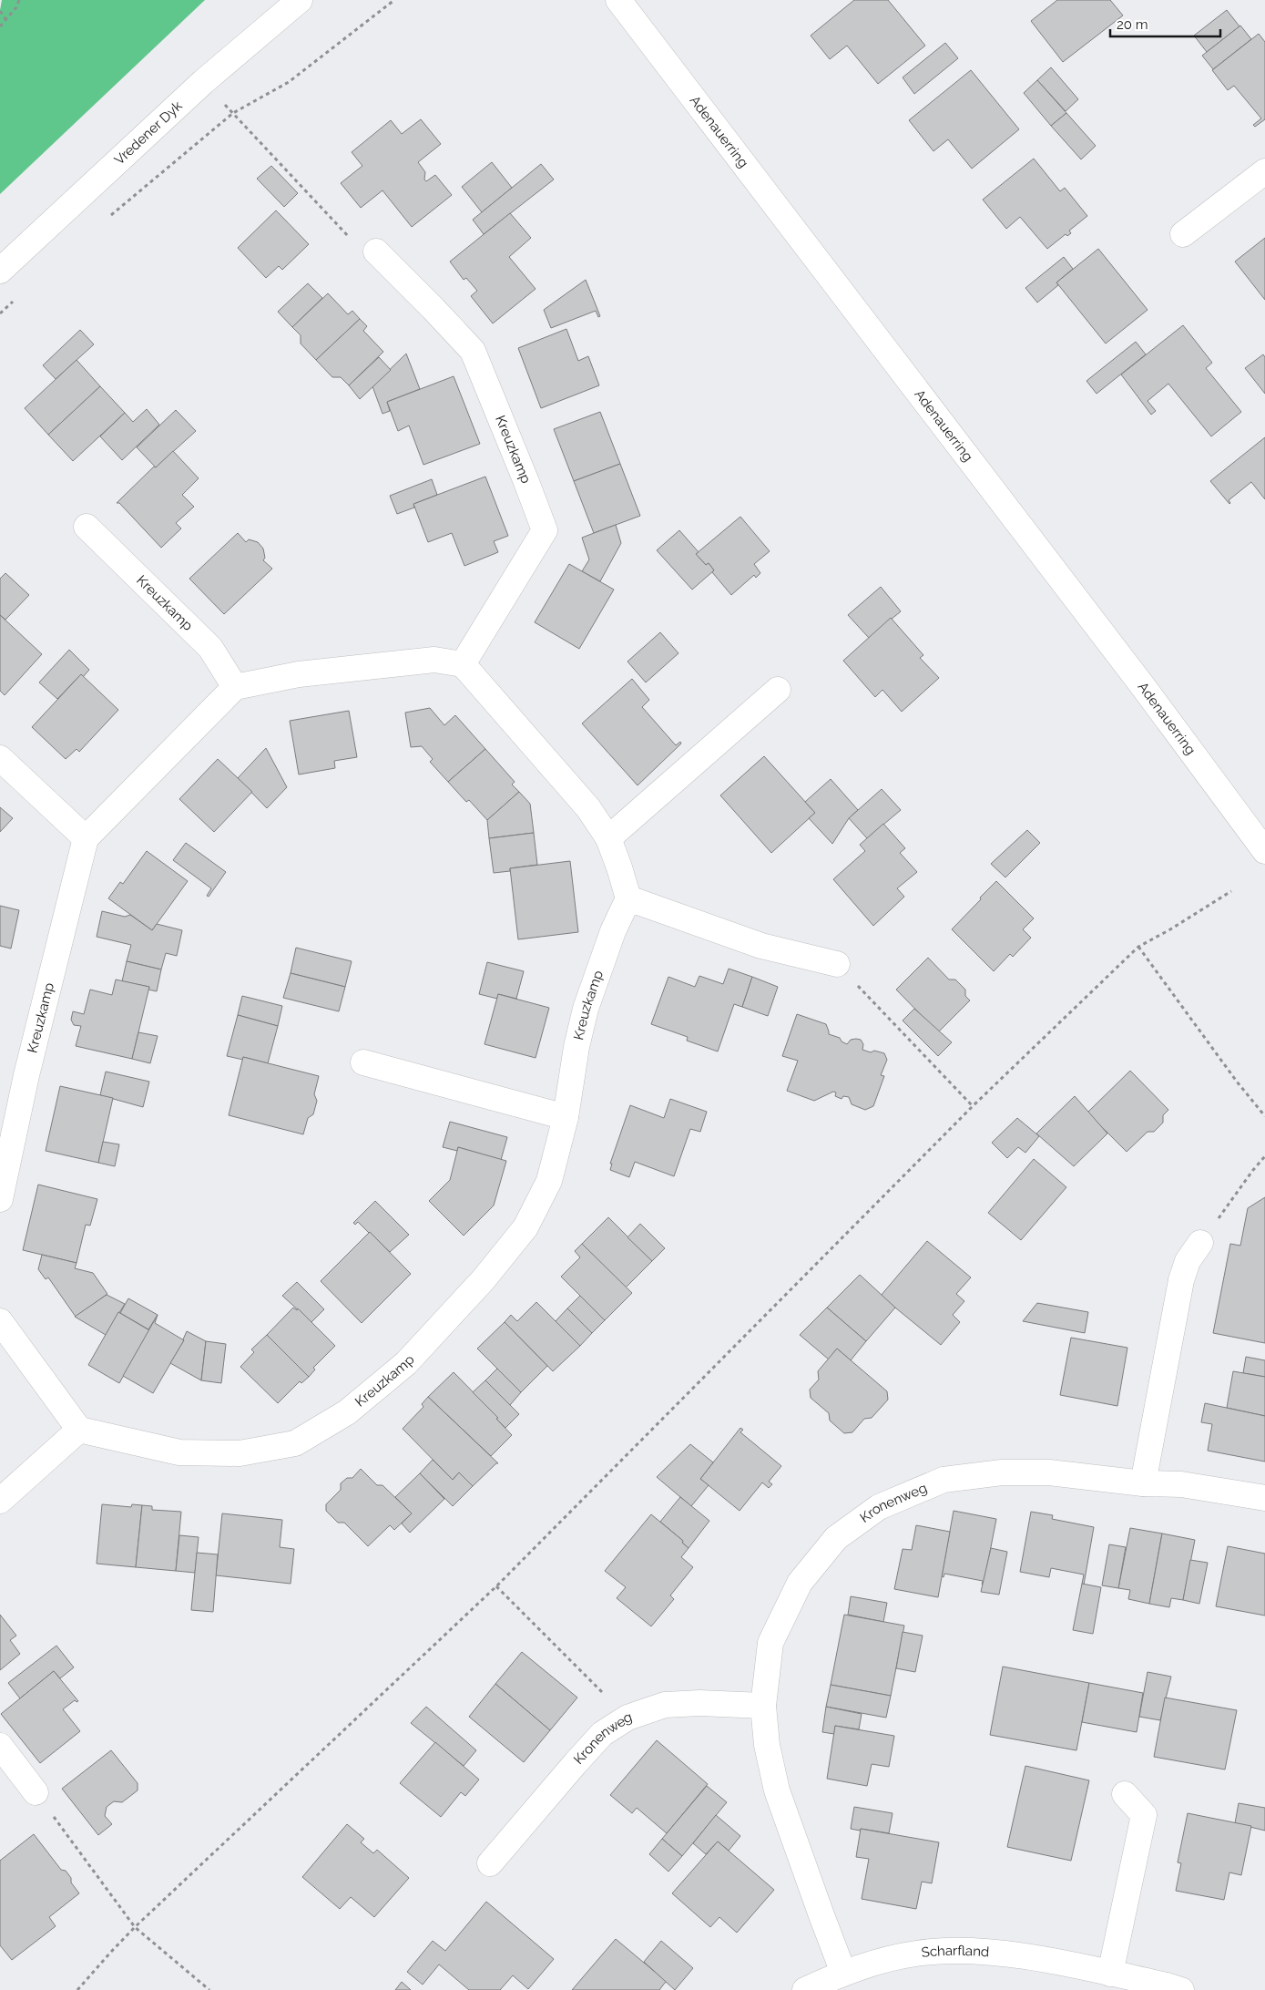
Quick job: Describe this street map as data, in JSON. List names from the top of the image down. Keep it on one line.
{"streets":{"street":["Adenauerring","Vredener Dyk","Kreuzkamp","Kronenweg","Scharfland"]},"crossings":[["Kronenweg","Scharfland"]],"scale_bar":"20 m"}
